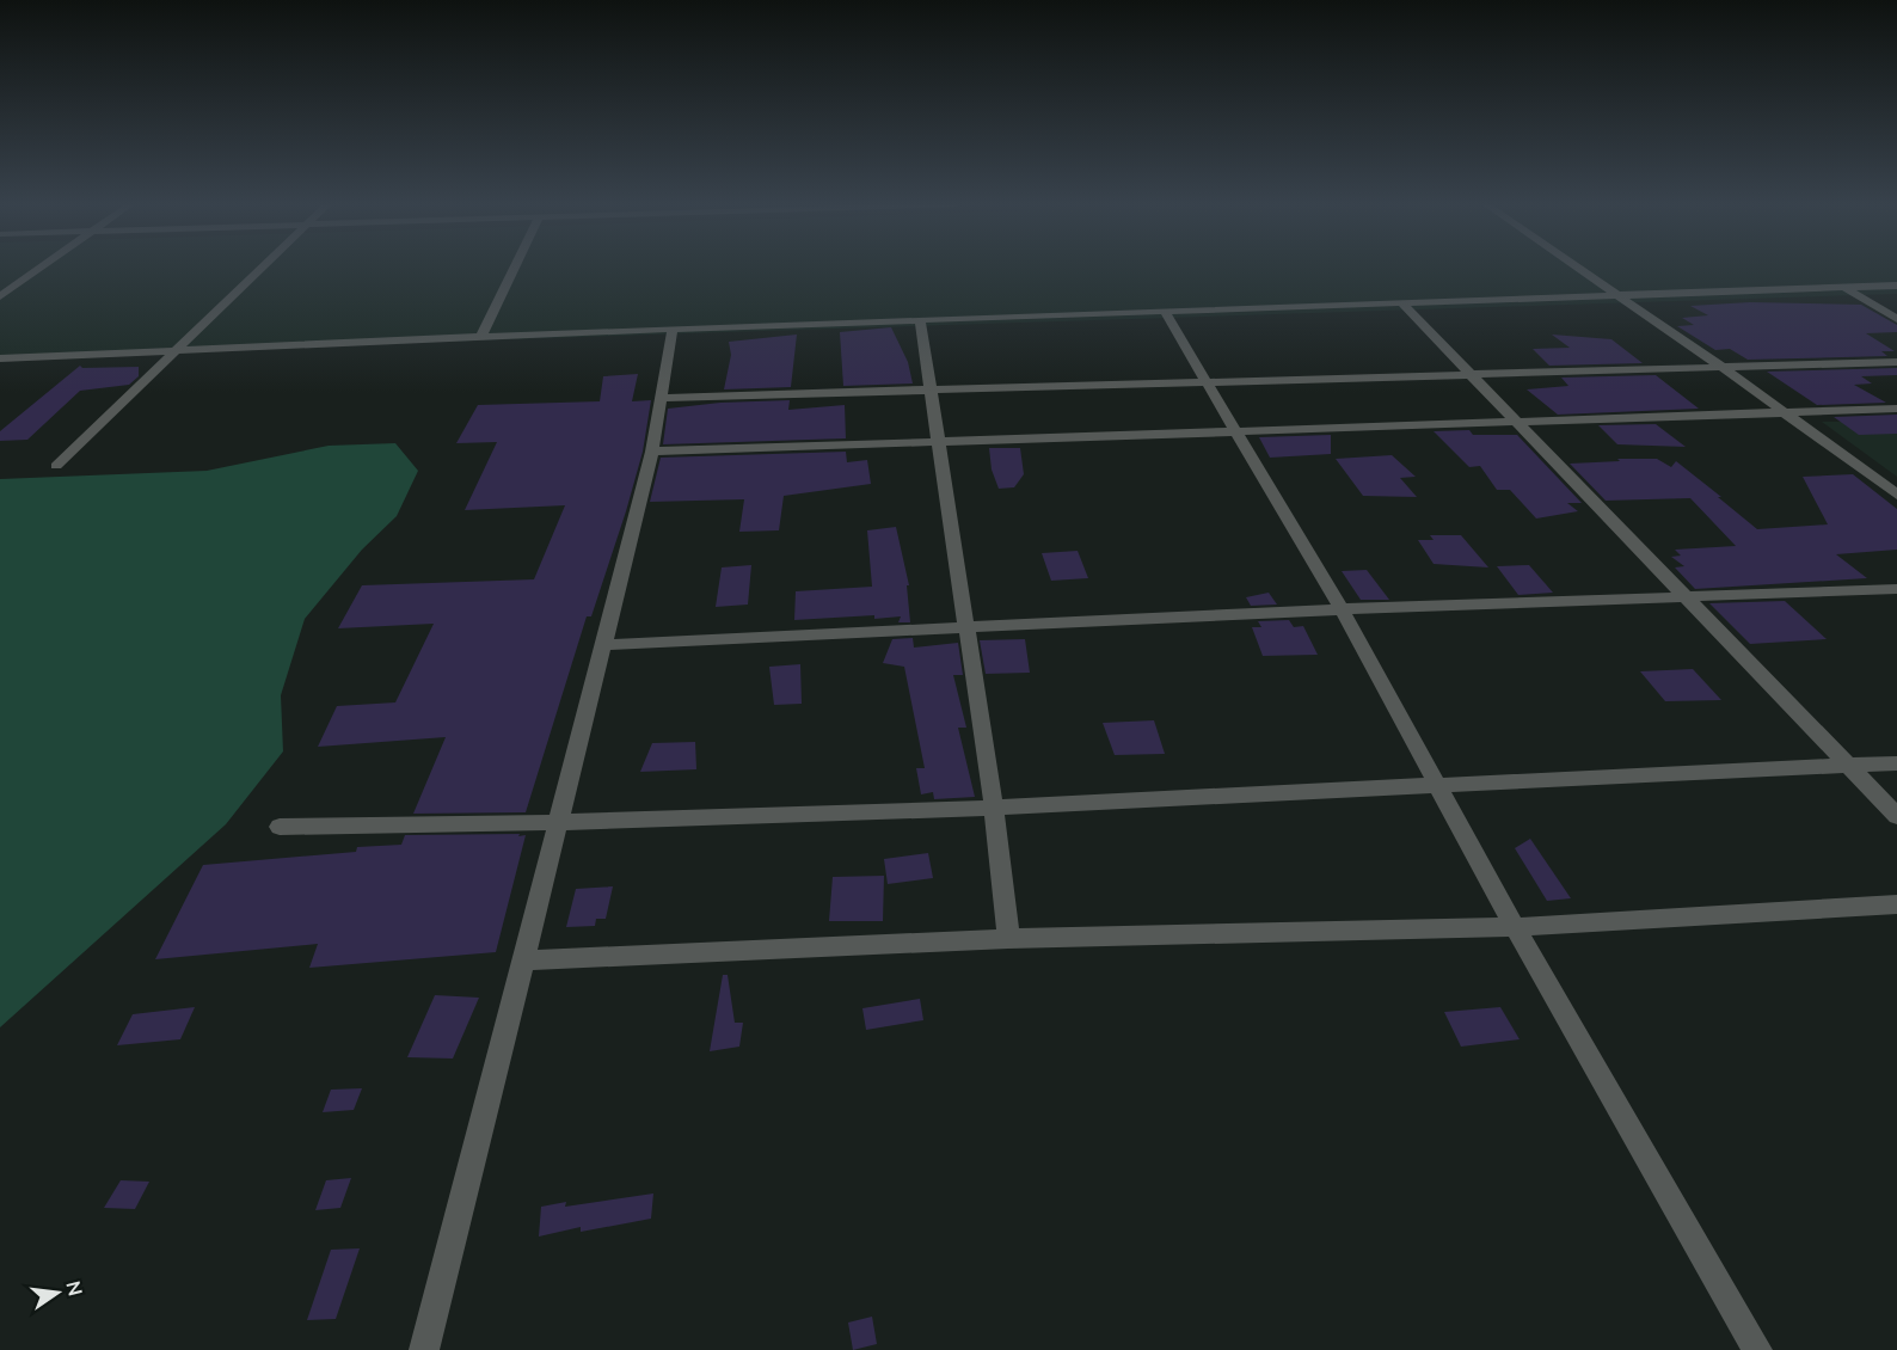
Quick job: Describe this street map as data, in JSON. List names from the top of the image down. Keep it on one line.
{"north":"right"}
